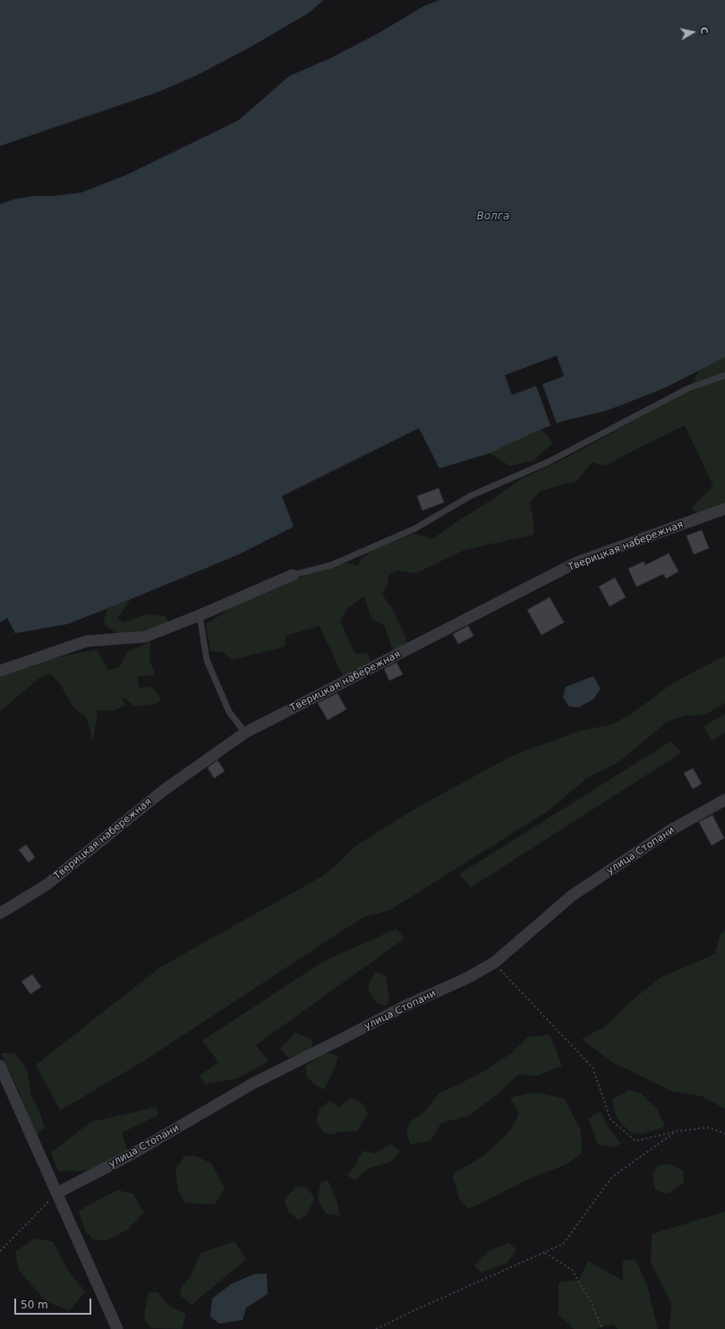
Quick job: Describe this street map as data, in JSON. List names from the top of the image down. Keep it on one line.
{"streets":{"street":["Тверицкая набережная","улица Стопани"]},"water":["Волга"],"scale_bar":"50 m","north":"right"}
